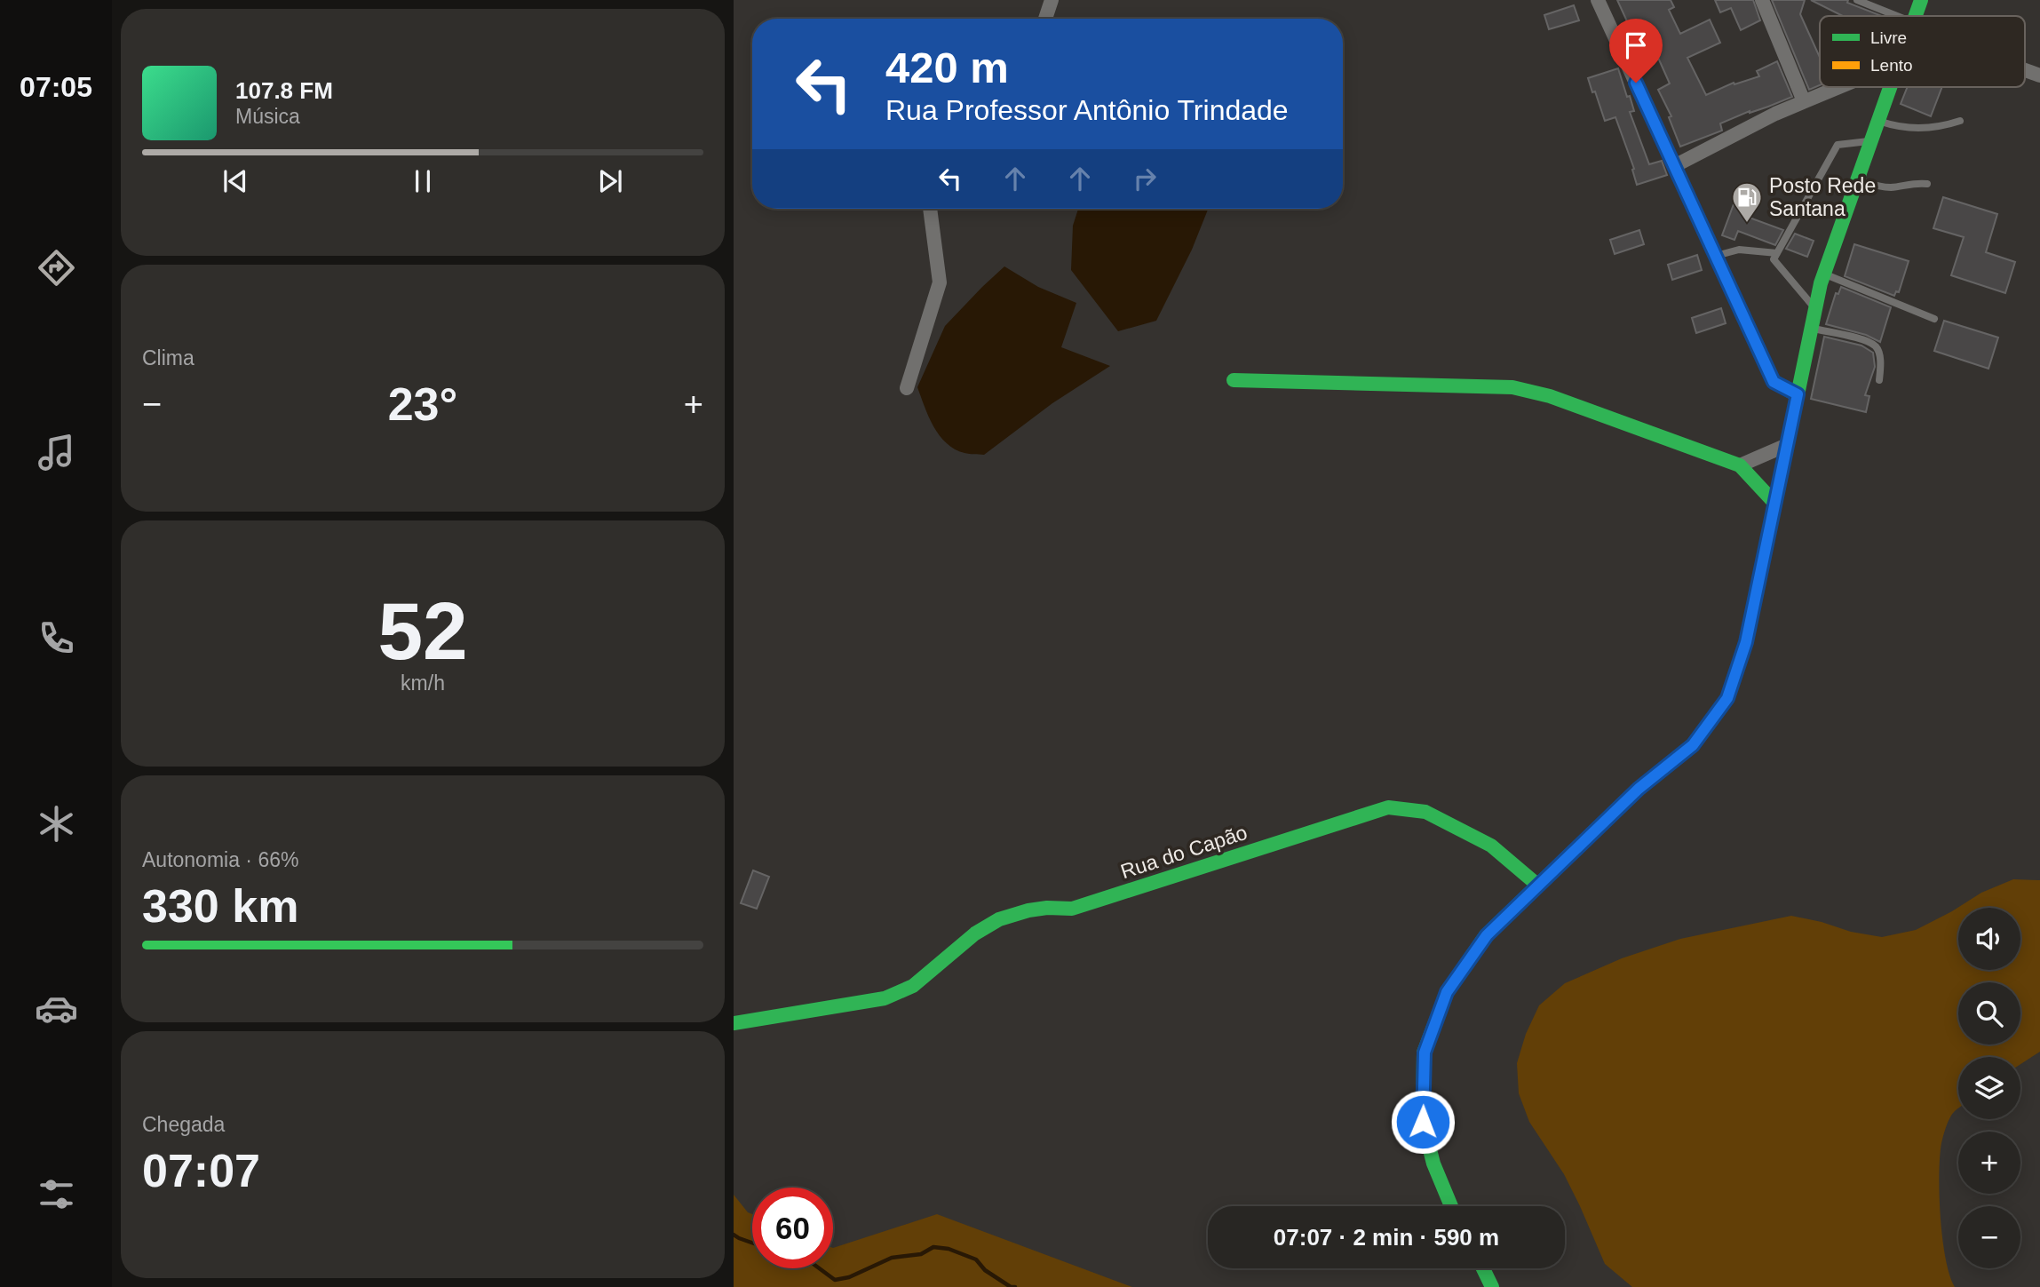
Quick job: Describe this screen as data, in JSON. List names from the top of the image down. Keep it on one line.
{"streets":{"street":["Rua do Capão"]},"places":{"fuel station":["Posto Rede Santana"]},"legend":["Livre","Lento"],"page":{"tabs":"07:05","turn":["420 m","Rua Professor Antônio Trindade"],"song":["107.8 FM","Música"],"tile":["Clima",["52","km/h"],["Autonomia · 66%","330 km"],["Chegada","07:07"]],"heat":["−","23°","+"],"map_buttons":["+","−"],"limit":"60","trip":"07:07 · 2 min · 590 m"}}
